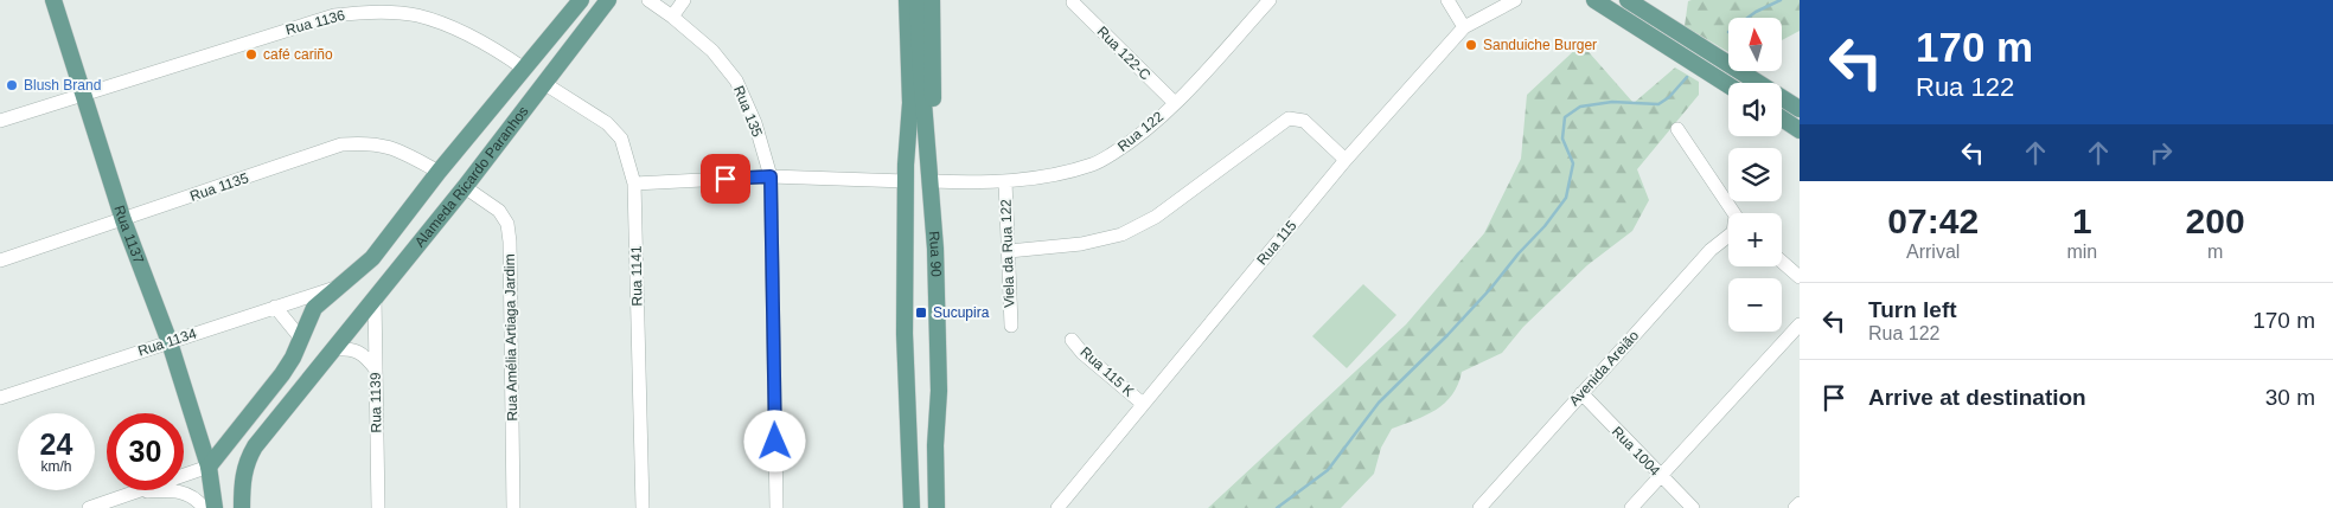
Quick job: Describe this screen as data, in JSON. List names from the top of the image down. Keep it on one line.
{"streets":{"main road":["Alameda Ricardo Paranhos","Rua 1137","Rua 90"],"street":["Rua 1136","Rua 122-C","Rua 135","Rua 122","Rua 1135","Rua 115","Viela da Rua 122","Rua 1141","Rua Amélia Artiaga Jardim","Rua 1134","Avenida Areião","Rua 115 K","Rua 1139","Rua 1004"]},"crossings":[["Rua 1136","Alameda Ricardo Paranhos"],["Rua 1136","Rua 1137"],["Rua 122-C","Rua 122"],["Rua 122","Rua 90"],["Rua 122","Viela da Rua 122"],["Alameda Ricardo Paranhos","Rua 1135"],["Alameda Ricardo Paranhos","Rua 1137"],["Alameda Ricardo Paranhos","Rua 1141"],["Alameda Ricardo Paranhos","Rua Amélia Artiaga Jardim"],["Alameda Ricardo Paranhos","Rua 1134"],["Alameda Ricardo Paranhos","Rua 1139"],["Rua 1135","Rua 1137"],["Rua 1137","Rua 1134"],["Rua 115","Rua 115 K"],["Avenida Areião","Rua 1004"]],"places":{"other":["Sanduiche Burger","café cariño","Blush Brand"],"transit":["Sucupira"]},"north":"top","page":{"turn":["170 m","Rua 122"],"map_buttons":["+","−"],"eta":["07:42","Arrival","1","min","200","m"],"list":[{"name":"Turn left","note":"Rua 122","value":"170 m"},{"name":"Arrive at destination","value":"30 m"}],"speed":"24 km/h","limit":"30"}}
